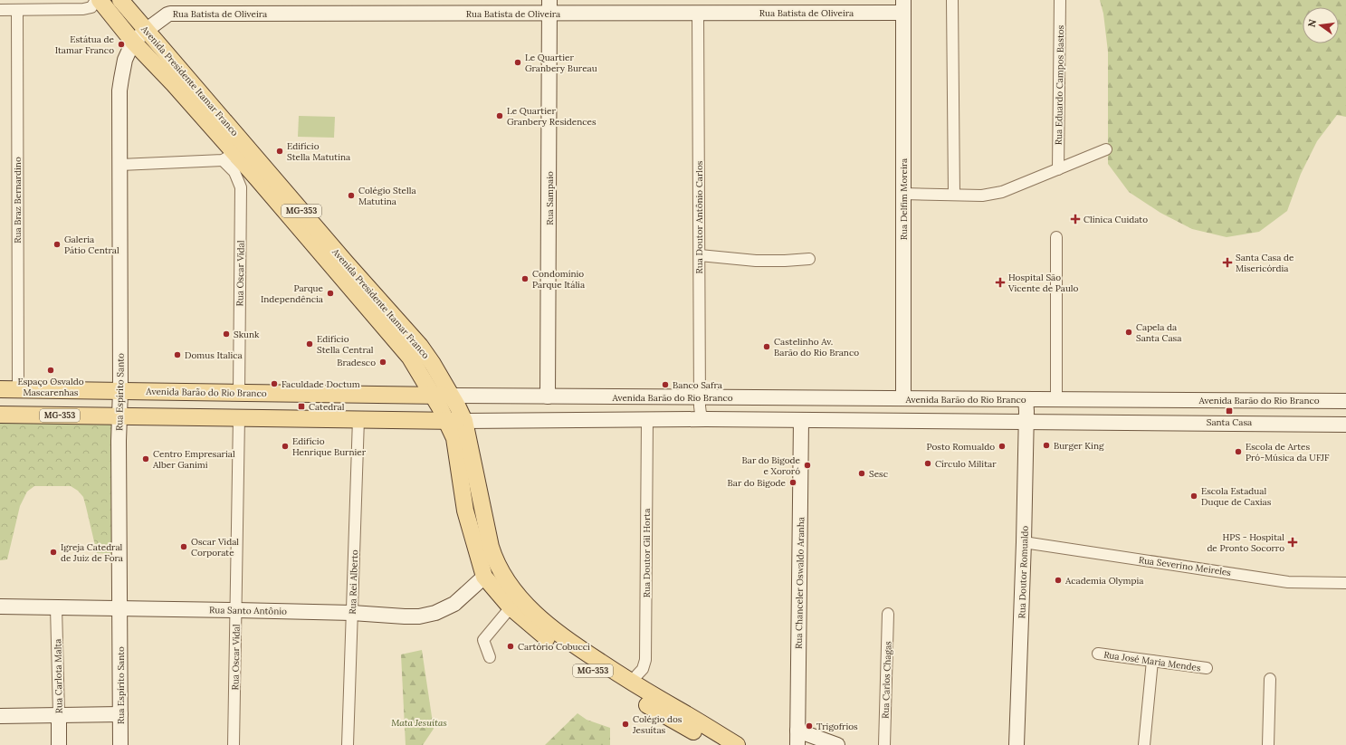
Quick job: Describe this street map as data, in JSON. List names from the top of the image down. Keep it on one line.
{"streets":{"main road":["Avenida Presidente Itamar Franco","MG-353","Avenida Barão do Rio Branco"],"street":["Rua Batista de Oliveira","Rua Eduardo Campos Bastos","Rua Sampaio","Rua Delfim Moreira","Rua Braz Bernardino","Rua Doutor Antônio Carlos","Rua Oscar Vidal","Rua Espírito Santo","Rua Doutor Gil Horta","Rua Severino Meireles","Rua Doutor Romualdo","Rua Rei Alberto","Rua Chanceler Oswaldo Aranha","Rua Santo Antônio","Rua José Maria Mendes","Rua Carlota Malta","Rua Carlos Chagas"]},"crossings":[["Rua Batista de Oliveira","Avenida Presidente Itamar Franco"],["Rua Batista de Oliveira","Rua Sampaio"],["Rua Batista de Oliveira","Rua Delfim Moreira"],["Rua Batista de Oliveira","Rua Doutor Antônio Carlos"],["Rua Batista de Oliveira","Rua Espírito Santo"],["Avenida Presidente Itamar Franco","MG-353"],["Avenida Presidente Itamar Franco","Rua Oscar Vidal"],["Avenida Presidente Itamar Franco","Rua Espírito Santo"],["Avenida Presidente Itamar Franco","Avenida Barão do Rio Branco"],["Avenida Presidente Itamar Franco","Rua Doutor Gil Horta"],["Avenida Presidente Itamar Franco","Rua Santo Antônio"],["Rua Sampaio","Avenida Barão do Rio Branco"],["Rua Delfim Moreira","Avenida Barão do Rio Branco"],["Rua Braz Bernardino","Avenida Barão do Rio Branco"],["MG-353","Rua Oscar Vidal"],["MG-353","Rua Espírito Santo"],["MG-353","Rua Rei Alberto"],["Rua Doutor Antônio Carlos","Avenida Barão do Rio Branco"],["Rua Oscar Vidal","Avenida Barão do Rio Branco"],["Rua Oscar Vidal","Rua Santo Antônio"],["Rua Espírito Santo","Avenida Barão do Rio Branco"],["Rua Espírito Santo","Rua Santo Antônio"],["Avenida Barão do Rio Branco","Rua Doutor Romualdo"],["Rua Severino Meireles","Rua Doutor Romualdo"],["Rua Rei Alberto","Rua Santo Antônio"],["Rua Santo Antônio","Rua Carlota Malta"]],"parks":["Mata Jesuítas"],"places":{"other":["Estátua de Itamar Franco","Le Quartier Granbery Bureau","Le Quartier Granbery Residences","Edifício Stella Matutina","Colégio Stella Matutina","Galeria Pátio Central","Condomínio Parque Itália","Parque Independência","Capela da Santa Casa","Skunk","Edifício Stella Central","Castelinho Av. Barão do Rio Branco","Domus Italica","Bradesco","Espaço Osvaldo Mascarenhas","Faculdade Doctum","Banco Safra","Burger King","Edifício Henrique Burnier","Posto Romualdo","Escola de Artes Pró-Música da UFJF","Centro Empresarial Alber Ganimi","Círculo Militar","Bar do Bigode e Xororó","Sesc","Bar do Bigode","Escola Estadual Duque de Caxias","Oscar Vidal Corporate","Igreja Catedral de Juiz de Fora","Academia Olympia","Cartório Cobucci","Colégio dos Jesuítas","Trigofrios"],"health":["Clínica Cuidato","Santa Casa de Misericórdia","Hospital São Vicente de Paulo","HPS - Hospital de Pronto Socorro"],"transit":["Catedral","Santa Casa"]},"north":"left"}
